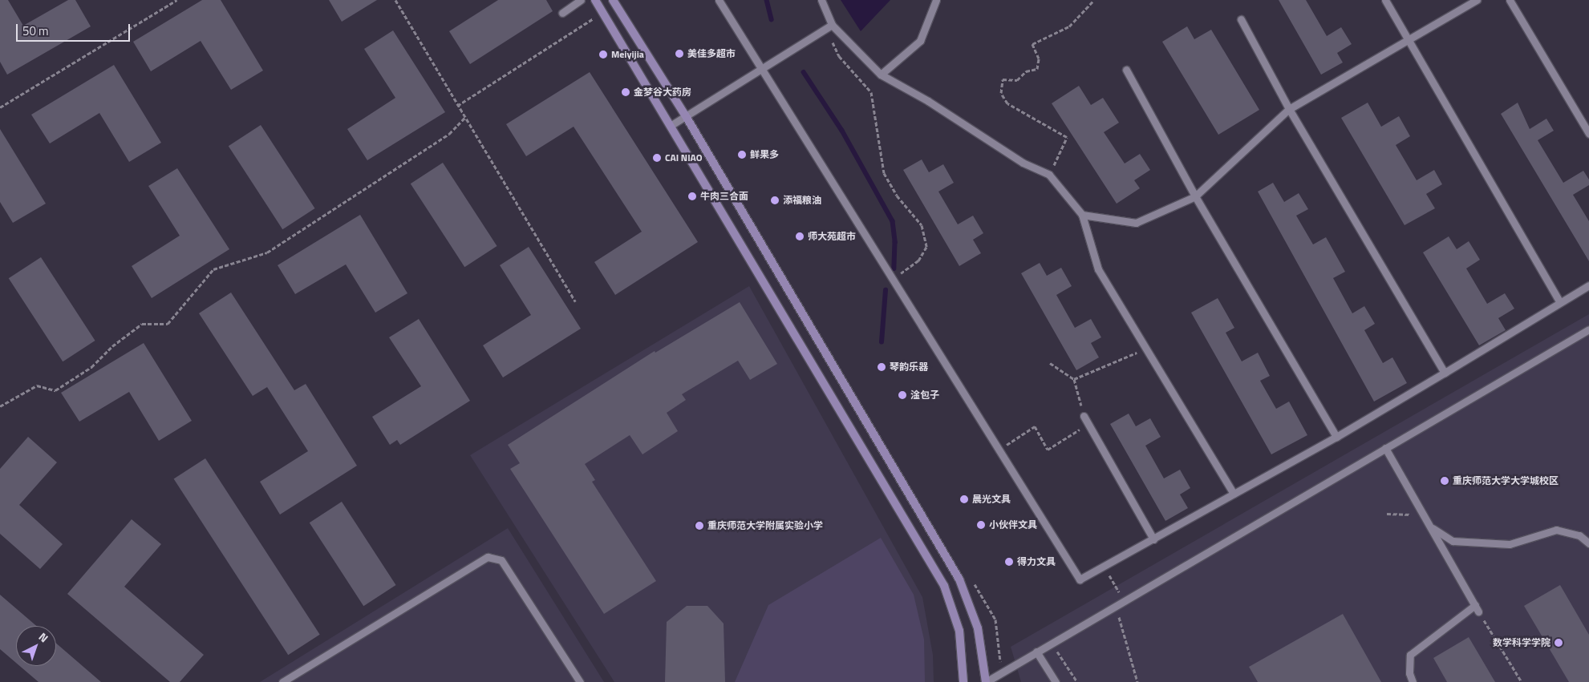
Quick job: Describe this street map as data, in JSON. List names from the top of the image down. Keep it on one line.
{"places":["美佳多超市","Meiyijia","金梦谷大药房","鲜果多","CAI NIAO","牛肉三合面","添福粮油","师大苑超市","琴韵乐器","淦包子","重庆师范大学大学城校区","晨光文具","小伙伴文具","重庆师范大学附属实验小学","得力文具","数学科学学院"],"scale_bar":"50 m","north":"top right"}
